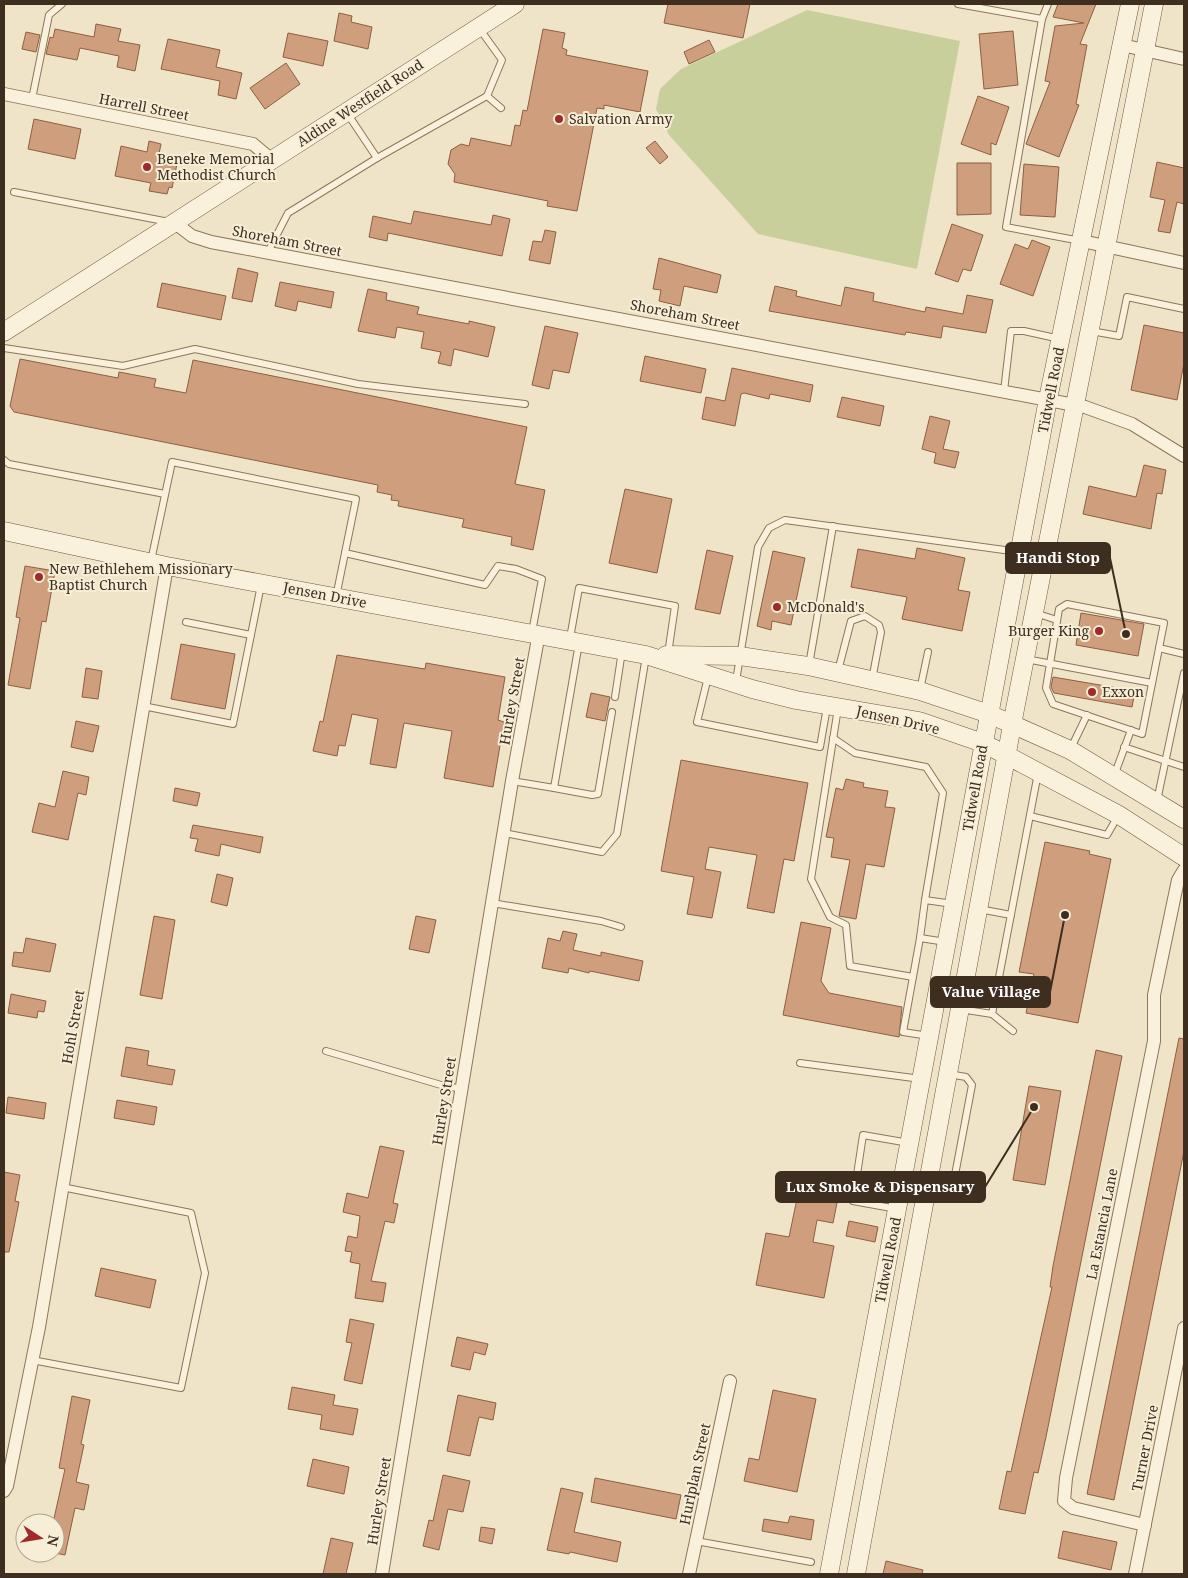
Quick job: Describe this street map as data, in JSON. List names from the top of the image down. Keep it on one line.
{"streets":{"main road":["Aldine Westfield Road","Tidwell Road","Jensen Drive"],"street":["Harrell Street","Shoreham Street","Hurley Street","Hohl Street","La Estancia Lane","Turner Drive","Hurlplan Street"]},"crossings":[["Aldine Westfield Road","Harrell Street"],["Aldine Westfield Road","Shoreham Street"],["Shoreham Street","Tidwell Road"],["Tidwell Road","Jensen Drive"],["Jensen Drive","Hurley Street"],["Jensen Drive","Hohl Street"],["La Estancia Lane","Turner Drive"]],"places":["Salvation Army","Beneke Memorial Methodist Church","New Bethlehem Missionary Baptist Church","McDonald's","Burger King","Handi Stop","Exxon","Value Village","Lux Smoke & Dispensary"],"north":"right"}
